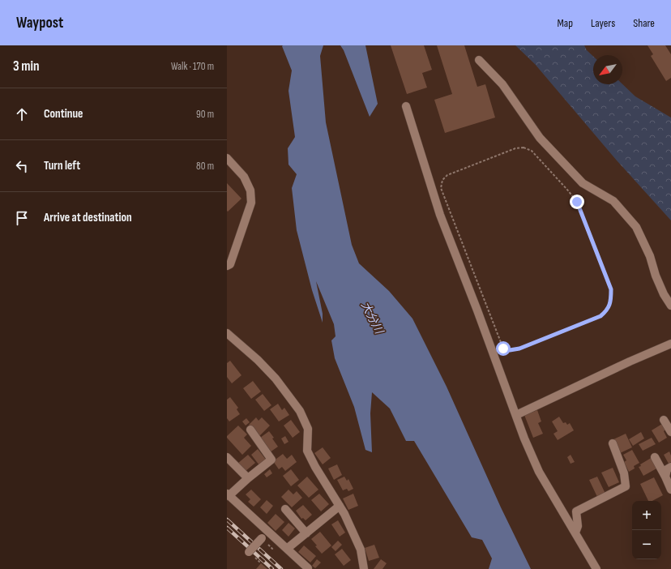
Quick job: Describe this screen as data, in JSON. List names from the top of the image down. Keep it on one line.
{"water":["大分川"],"north":"bottom left","page":{"header":"Waypost","nav":["Map","Layers","Share"],"heading":["3 min","Walk · 170 m"],"list":[["Continue","90 m"],["Turn left","80 m"],"Arrive at destination"],"map_buttons":["+","−"]}}
